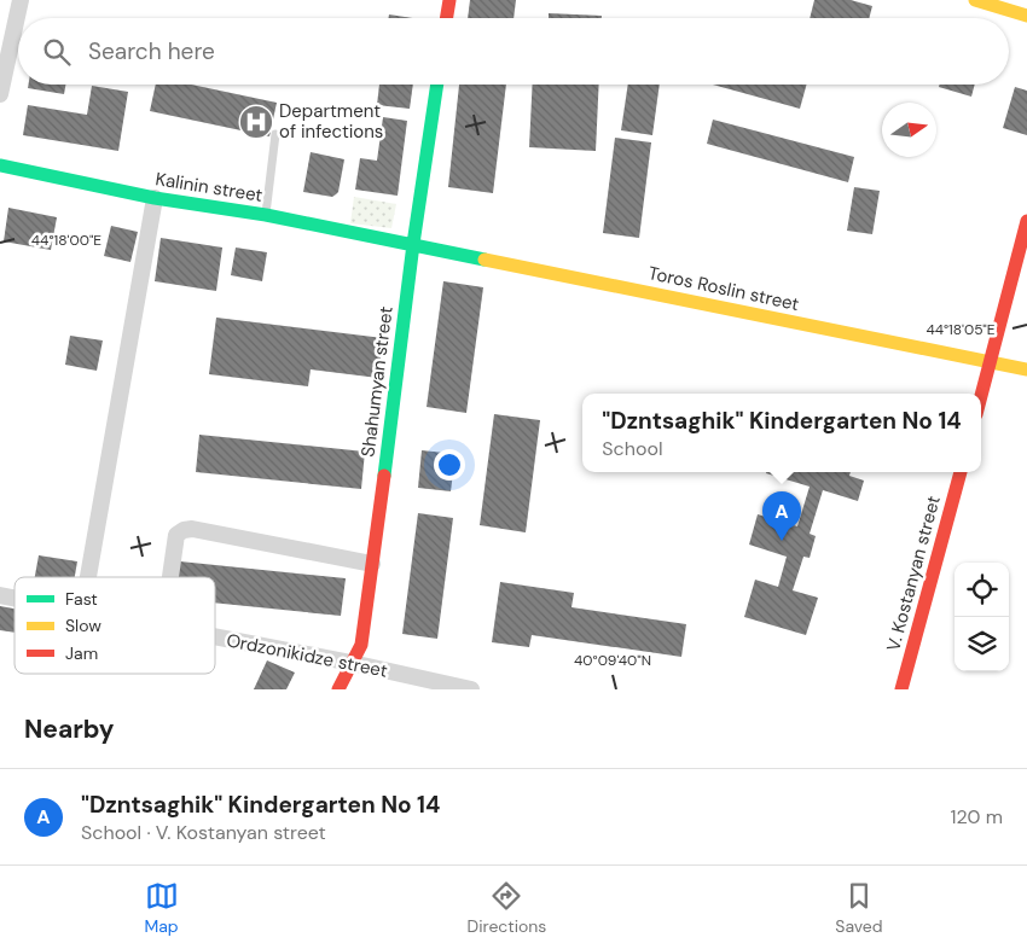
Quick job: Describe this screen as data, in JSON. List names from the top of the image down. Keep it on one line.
{"streets":{"street":["Kalinin street","Toros Roslin street","Shahumyan street","V. Kostanyan street","Ordzonikidze street"]},"crossings":[["Kalinin street","Toros Roslin street"],["Kalinin street","Shahumyan street"],["Toros Roslin street","Shahumyan street"],["Shahumyan street","Ordzonikidze street"]],"places":{"hospital":["Department of infections"]},"legend":["Fast","Slow","Jam"],"north":"right","page":{"search":"Search here","popup":["\"Dzntsaghik\" Kindergarten No 14","School"],"pins":"A","heading":"Nearby","list":[{"mark":"A","name":"\"Dzntsaghik\" Kindergarten No 14","note":"School · V. Kostanyan street","value":"120 m"}],"nav":["Map","Directions","Saved"]},"coordinates":["44°18'00\"E","44°18'05\"E","40°09'40\"N"]}
